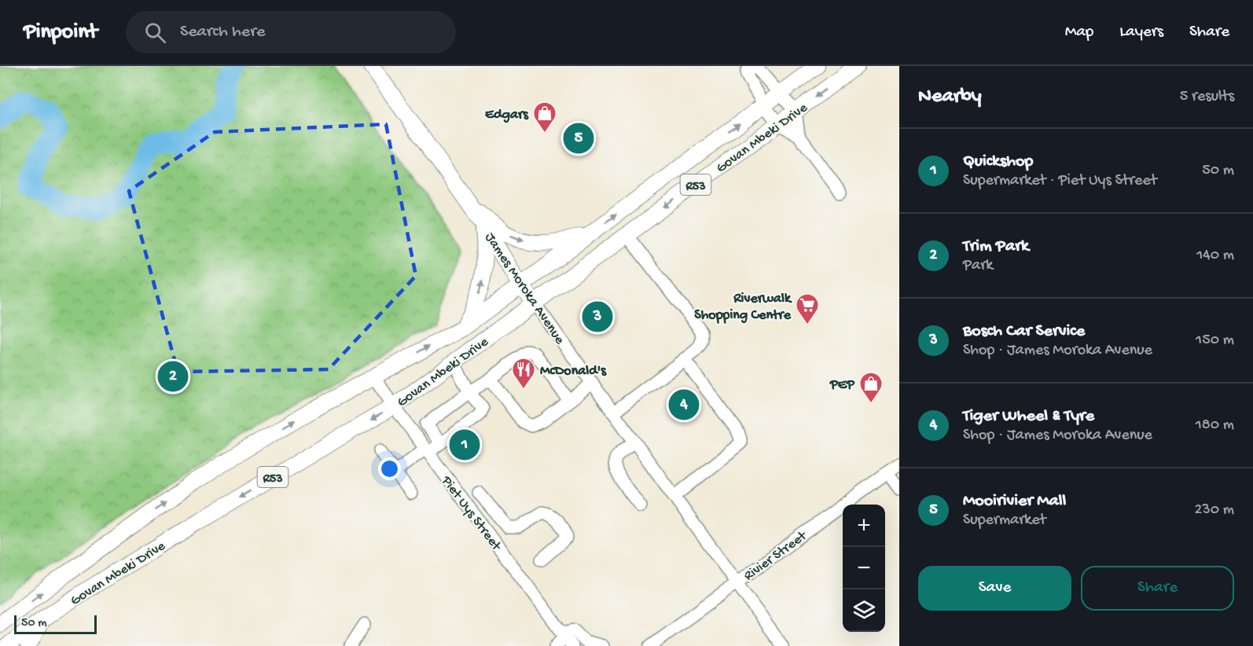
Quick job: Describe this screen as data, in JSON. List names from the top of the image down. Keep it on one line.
{"streets":{"main road":["Govan Mbeki Drive","R53","James Moroka Avenue"],"street":["Piet Uys Street","Rivier Street"]},"crossings":[["Govan Mbeki Drive","James Moroka Avenue"],["Govan Mbeki Drive","Piet Uys Street"],["James Moroka Avenue","Rivier Street"]],"places":{"shop":["Edgars","PEP"],"supermarket":["Riverwalk Shopping Centre"],"restaurant":["McDonald's"]},"scale_bar":"50 m","page":{"header":"Pinpoint","search":"Search here","nav":["Map","Layers","Share"],"heading":["Nearby","5 results"],"pins":["5","3","2","4","1"],"list":[{"mark":"1","name":"Quickshop","note":"Supermarket · Piet Uys Street","value":"50 m"},{"mark":"2","name":"Trim Park","note":"Park","value":"140 m"},{"mark":"3","name":"Bosch Car Service","note":"Shop · James Moroka Avenue","value":"150 m"},{"mark":"4","name":"Tiger Wheel & Tyre","note":"Shop · James Moroka Avenue","value":"180 m"},{"mark":"5","name":"Mooirivier Mall","note":"Supermarket","value":"230 m"}],"map_buttons":["+","−"],"buttons":["Save","Share"],"scale":"50 m"}}
